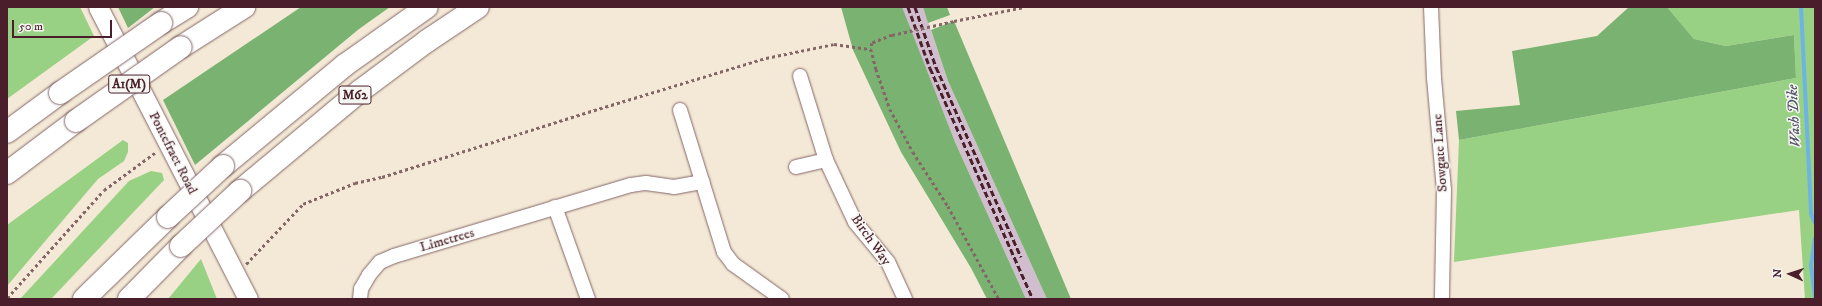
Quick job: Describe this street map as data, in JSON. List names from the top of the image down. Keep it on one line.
{"streets":{"highway":["A1(M)","M62"],"street":["Pontefract Road","Sowgate Lane","Limetrees","Birch Way"]},"water":["Wash Dike"],"scale_bar":"50 m","north":"left"}
